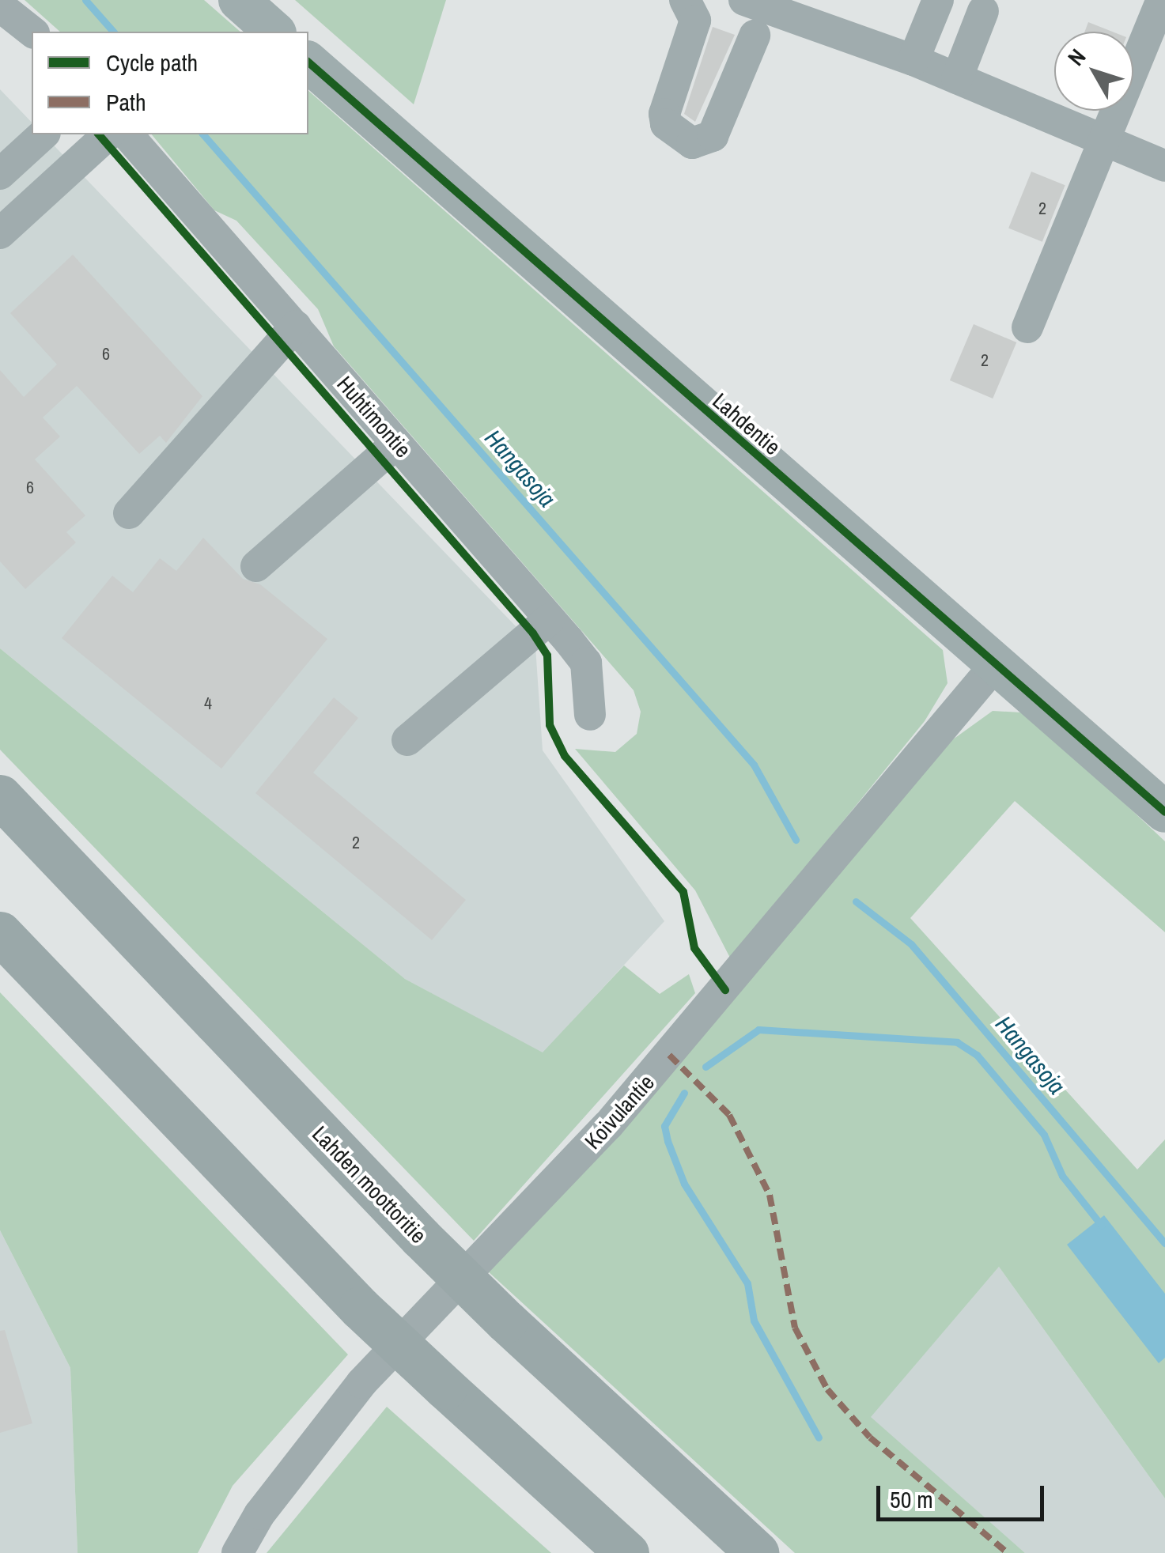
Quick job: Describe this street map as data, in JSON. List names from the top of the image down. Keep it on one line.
{"streets":{"highway":["Lahden moottoritie"],"main road":["Lahdentie"],"street":["Huhtimontie","Koivulantie"]},"crossings":[["Lahdentie","Koivulantie"]],"water":["Hangasoja"],"house_numbers":["2","6","2","6","4","2"],"legend":["Cycle path","Path"],"scale_bar":"50 m","north":"top left"}
